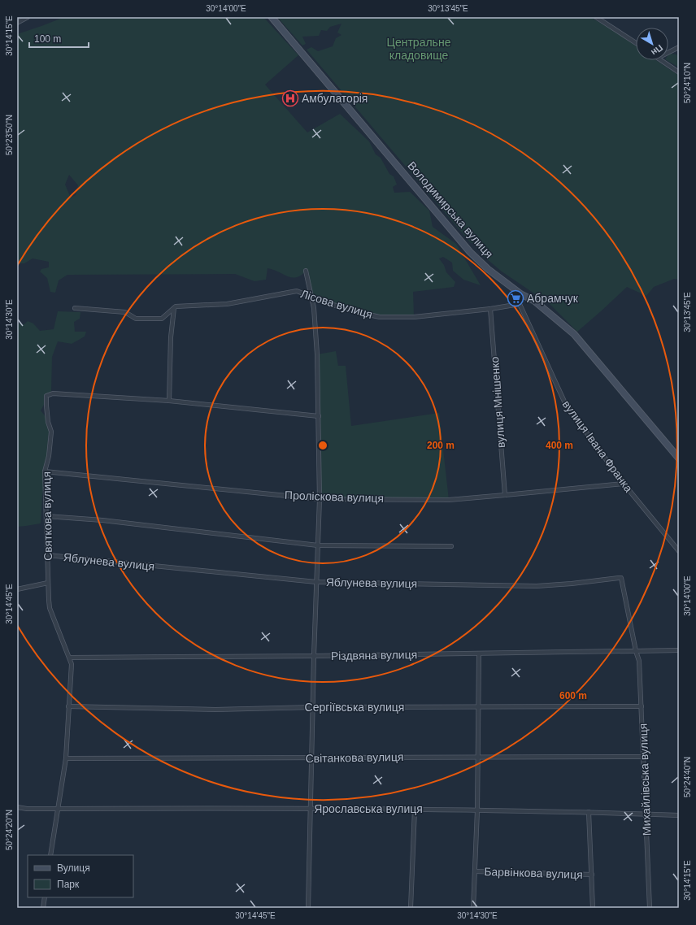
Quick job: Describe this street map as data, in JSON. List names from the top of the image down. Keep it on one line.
{"streets":{"main road":["Володимирська вулиця"],"street":["Лісова вулиця","вулиця Мнішенко","вулиця Івана Франка","Проліскова вулиця","Святкова вулиця","Яблунева вулиця","Різдвяна вулиця","Сергіївська вулиця","Світанкова вулиця","Михайлівська вулиця","Ярославська вулиця","Барвінкова вулиця"]},"crossings":[["Володимирська вулиця","вулиця Івана Франка"],["Лісова вулиця","вулиця Мнішенко"],["Лісова вулиця","вулиця Івана Франка"],["вулиця Мнішенко","Проліскова вулиця"],["вулиця Івана Франка","Проліскова вулиця"],["Проліскова вулиця","Святкова вулиця"],["Святкова вулиця","Яблунева вулиця"],["Святкова вулиця","Різдвяна вулиця"],["Святкова вулиця","Сергіївська вулиця"],["Святкова вулиця","Світанкова вулиця"],["Святкова вулиця","Ярославська вулиця"],["Яблунева вулиця","Різдвяна вулиця"],["Яблунева вулиця","Михайлівська вулиця"],["Різдвяна вулиця","Михайлівська вулиця"],["Різдвяна вулиця","Барвінкова вулиця"],["Сергіївська вулиця","Михайлівська вулиця"],["Сергіївська вулиця","Барвінкова вулиця"],["Світанкова вулиця","Михайлівська вулиця"],["Світанкова вулиця","Барвінкова вулиця"],["Михайлівська вулиця","Ярославська вулиця"],["Ярославська вулиця","Барвінкова вулиця"]],"parks":["Центральне кладовище"],"places":{"hospital":["Амбулаторія"],"supermarket":["Абрамчук"]},"legend":["Вулиця","Парк"],"scale_bar":"100 m","north":"bottom right","coordinates":["30°14'00\"E","30°13'45\"E","30°14'15\"E","50°24'10\"N","50°23'50\"N","30°14'30\"E","30°14'45\"E","50°24'40\"N","50°24'20\"N"],"rings":["200 m","400 m","600 m"]}
